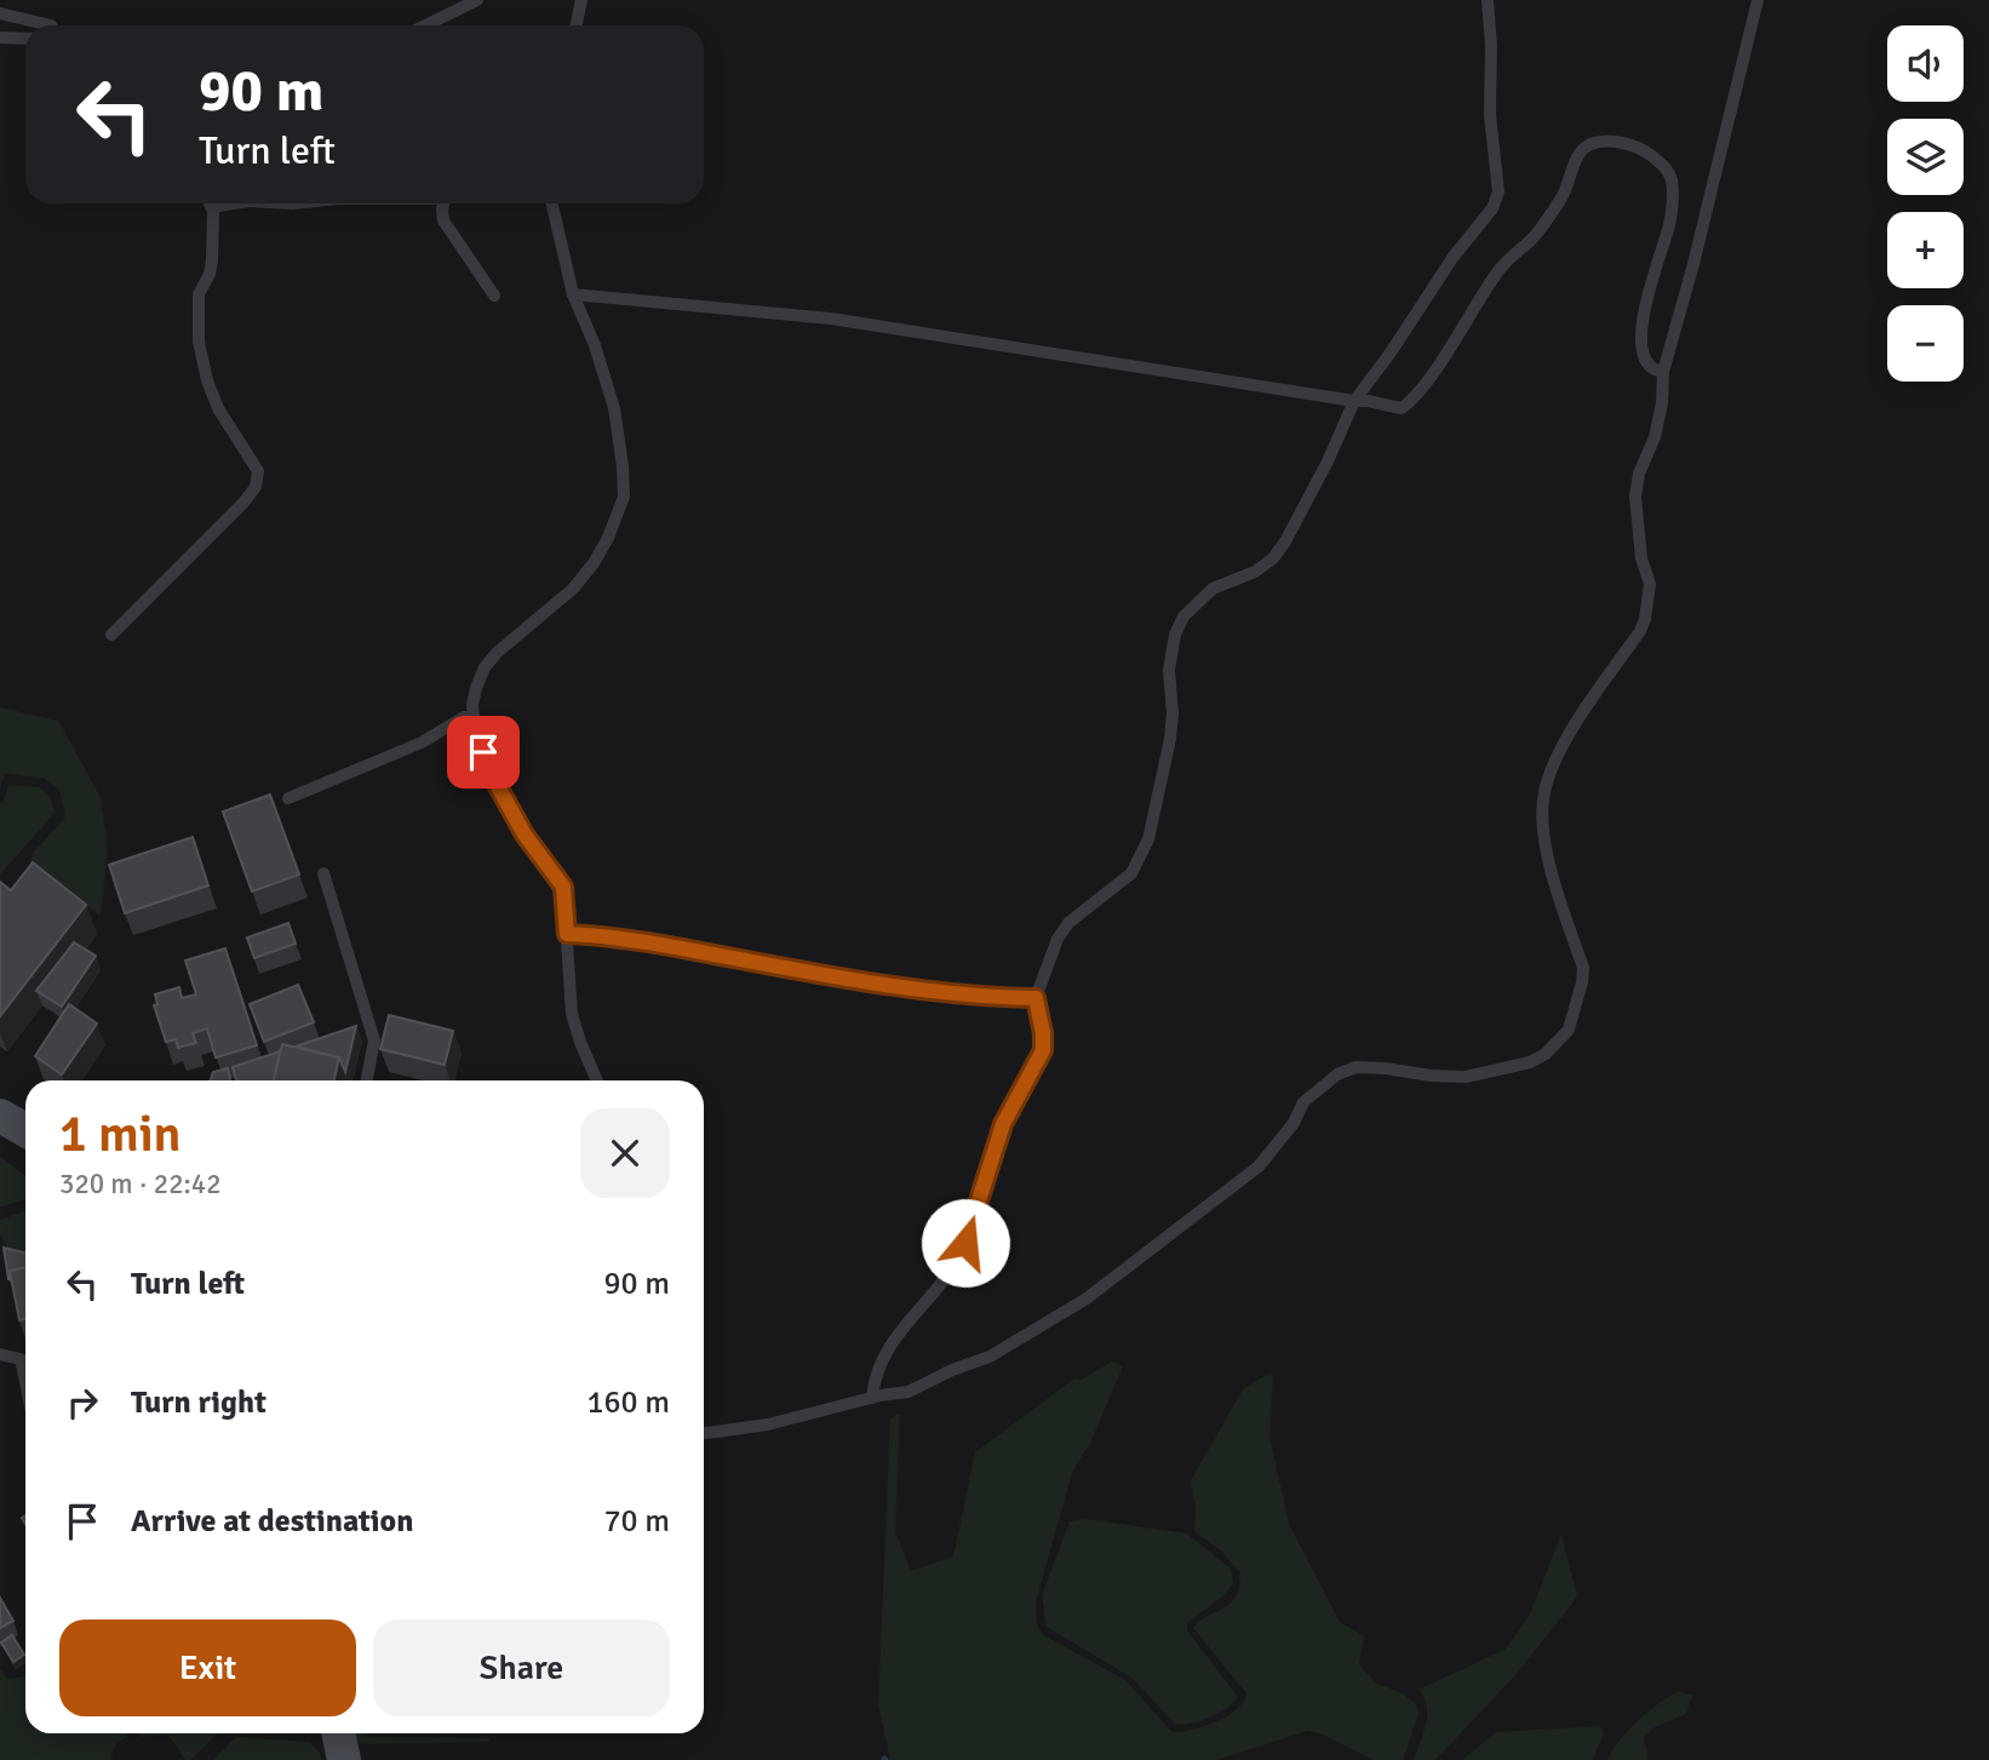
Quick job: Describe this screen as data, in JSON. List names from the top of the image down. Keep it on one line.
{"page":{"map_buttons":["+","−"],"turn":["90 m","Turn left"],"heading":["1 min","320 m · 22:42"],"list":[{"name":"Turn left","value":"90 m"},{"name":"Turn right","value":"160 m"},{"name":"Arrive at destination","value":"70 m"}],"buttons":["Exit","Share"]}}
